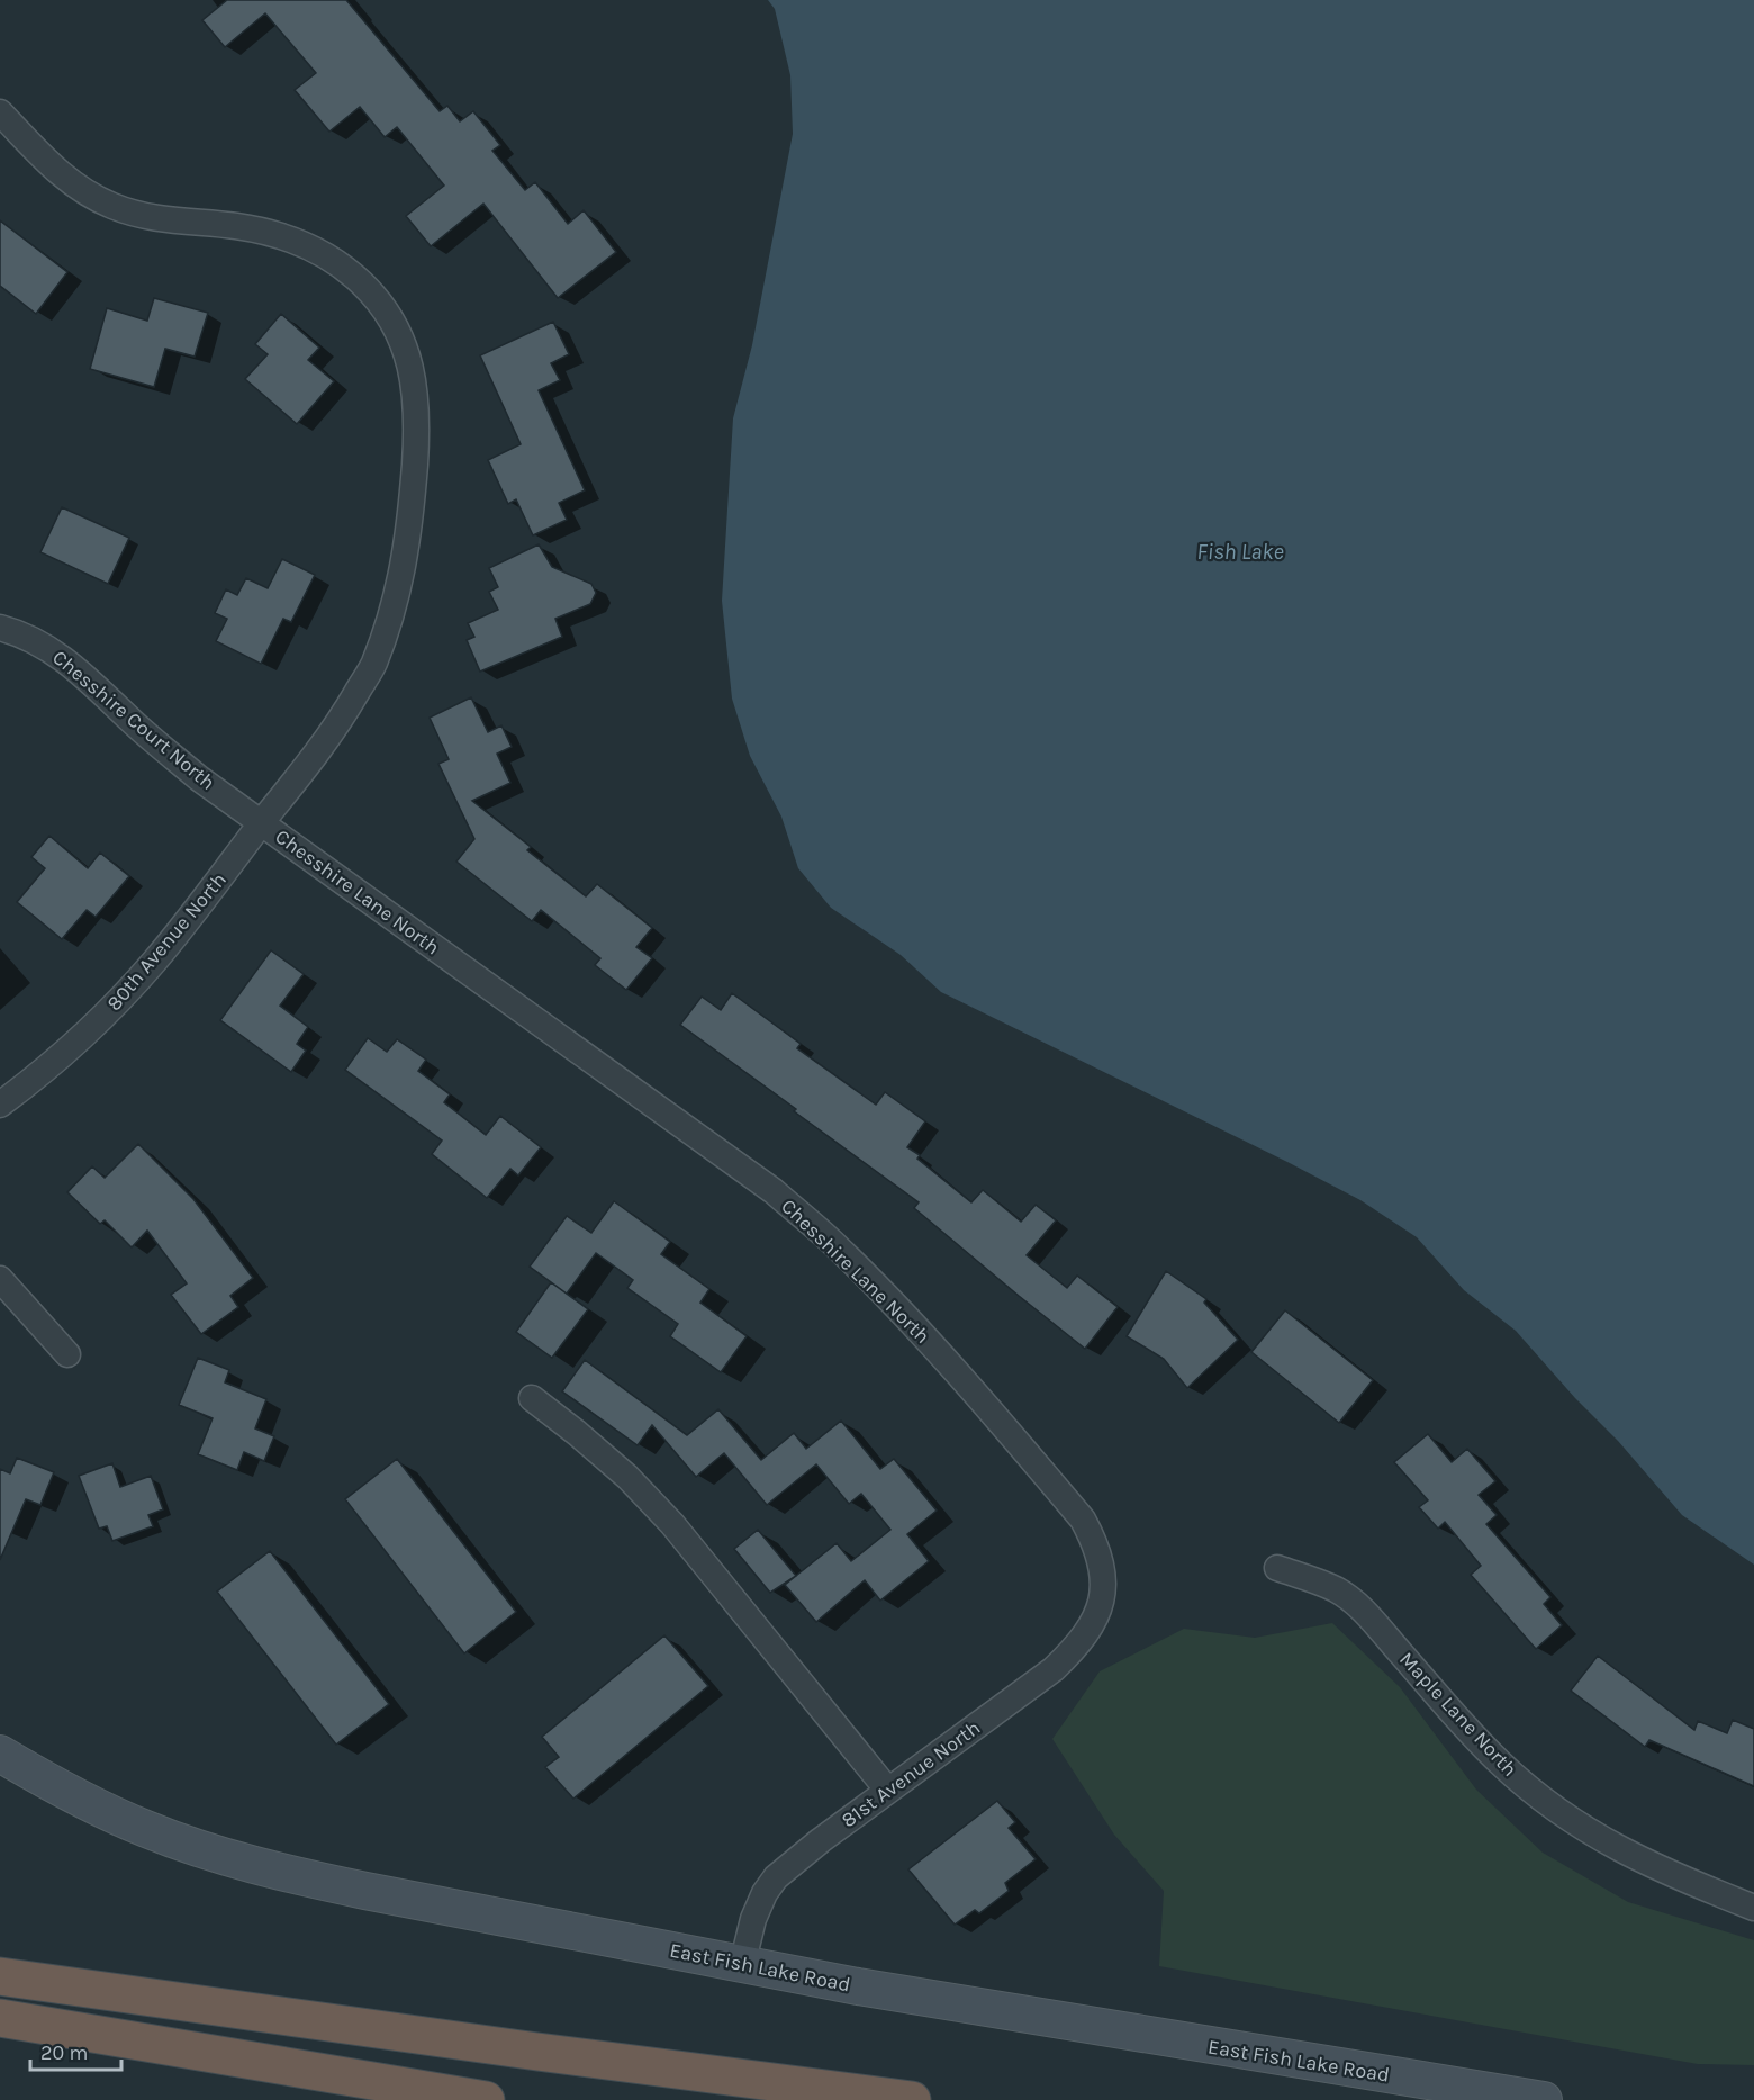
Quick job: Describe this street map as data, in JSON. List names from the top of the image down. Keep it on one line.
{"streets":{"street":["Chesshire Court North","Chesshire Lane North","80th Avenue North","Maple Lane North","81st Avenue North","East Fish Lake Road"]},"crossings":[["Chesshire Court North","Chesshire Lane North"],["Chesshire Court North","80th Avenue North"],["Chesshire Lane North","80th Avenue North"],["Chesshire Lane North","81st Avenue North"],["81st Avenue North","East Fish Lake Road"]],"water":["Fish Lake"],"scale_bar":"20 m"}
